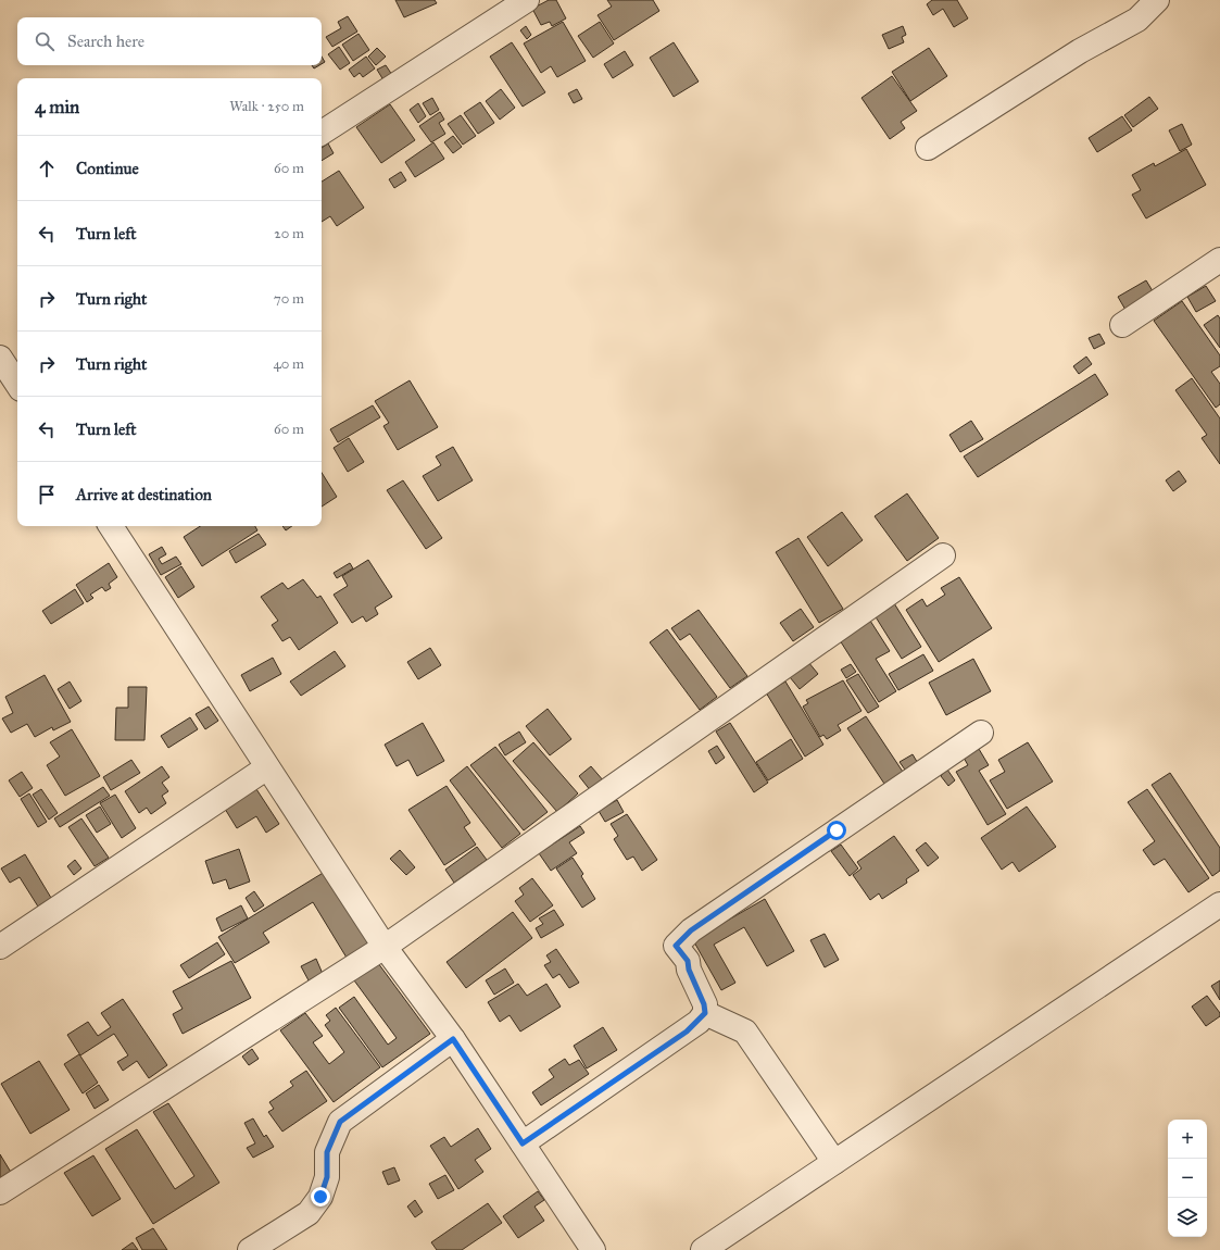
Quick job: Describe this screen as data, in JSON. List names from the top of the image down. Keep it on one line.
{"page":{"search":"Search here","heading":["4 min","Walk · 250 m"],"list":[["Continue","60 m"],["Turn left","20 m"],["Turn right","70 m"],["Turn right","40 m"],["Turn left","60 m"],"Arrive at destination"],"map_buttons":["+","−"]}}
